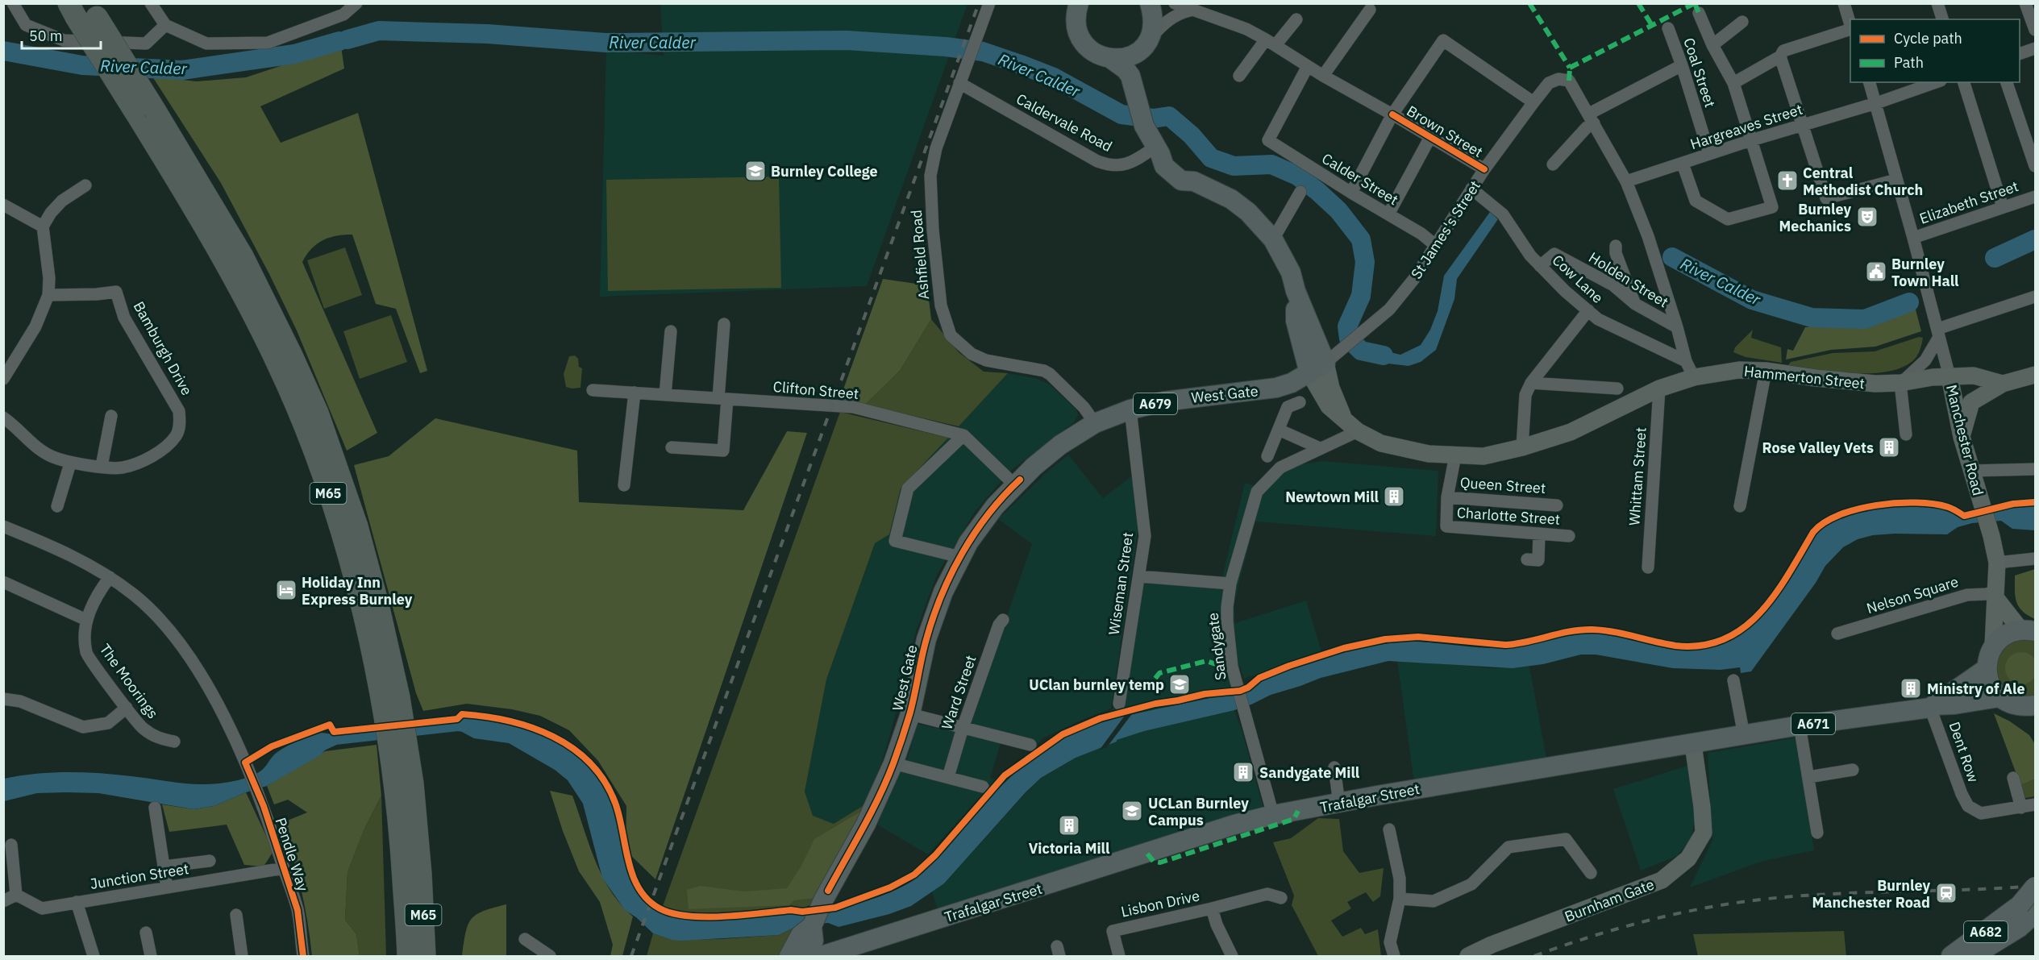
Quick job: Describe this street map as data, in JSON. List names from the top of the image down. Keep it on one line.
{"streets":{"highway":["M65"],"main road":["St James's Street","Hammerton Street","West Gate","A679","Manchester Road","A671","Trafalgar Street","Burnham Gate","A682"],"street":["Coal Street","Caldervale Road","Hargreaves Street","Brown Street","Calder Street","Elizabeth Street","Ashfield Road","Cow Lane","Holden Street","Bamburgh Drive","Clifton Street","Whittam Street","Queen Street","Charlotte Street","Wiseman Street","Nelson Square","Sandygate","The Moorings","Ward Street","Dent Row","Pendle Way","Junction Street","Lisbon Drive"]},"crossings":[["Coal Street","Hargreaves Street"],["Caldervale Road","Ashfield Road"],["Hargreaves Street","Manchester Road"],["Brown Street","Calder Street"],["Brown Street","St James's Street"],["Calder Street","St James's Street"],["Elizabeth Street","Manchester Road"],["St James's Street","Cow Lane"],["St James's Street","Hammerton Street"],["St James's Street","West Gate"],["Ashfield Road","West Gate"],["Cow Lane","Holden Street"],["Hammerton Street","West Gate"],["Hammerton Street","Manchester Road"],["Hammerton Street","Whittam Street"],["Hammerton Street","Sandygate"],["Clifton Street","West Gate"],["West Gate","Wiseman Street"],["West Gate","Trafalgar Street"],["Manchester Road","Nelson Square"],["Manchester Road","Trafalgar Street"],["Queen Street","Charlotte Street"],["Sandygate","Trafalgar Street"],["The Moorings","Pendle Way"],["Dent Row","Trafalgar Street"],["Trafalgar Street","Burnham Gate"],["Pendle Way","Junction Street"]],"water":["River Calder"],"places":{"school or university":["Burnley College","UClan burnley temp","UCLan Burnley Campus"],"church":["Central Methodist Church"],"theatre":["Burnley Mechanics"],"public building":["Burnley Town Hall"],"building":["Rose Valley Vets","Newtown Mill","Ministry of Ale","Sandygate Mill","Victoria Mill"],"hotel":["Holiday Inn Express Burnley"],"station":["Burnley Manchester Road"]},"legend":["Cycle path","Path"],"scale_bar":"50 m"}
